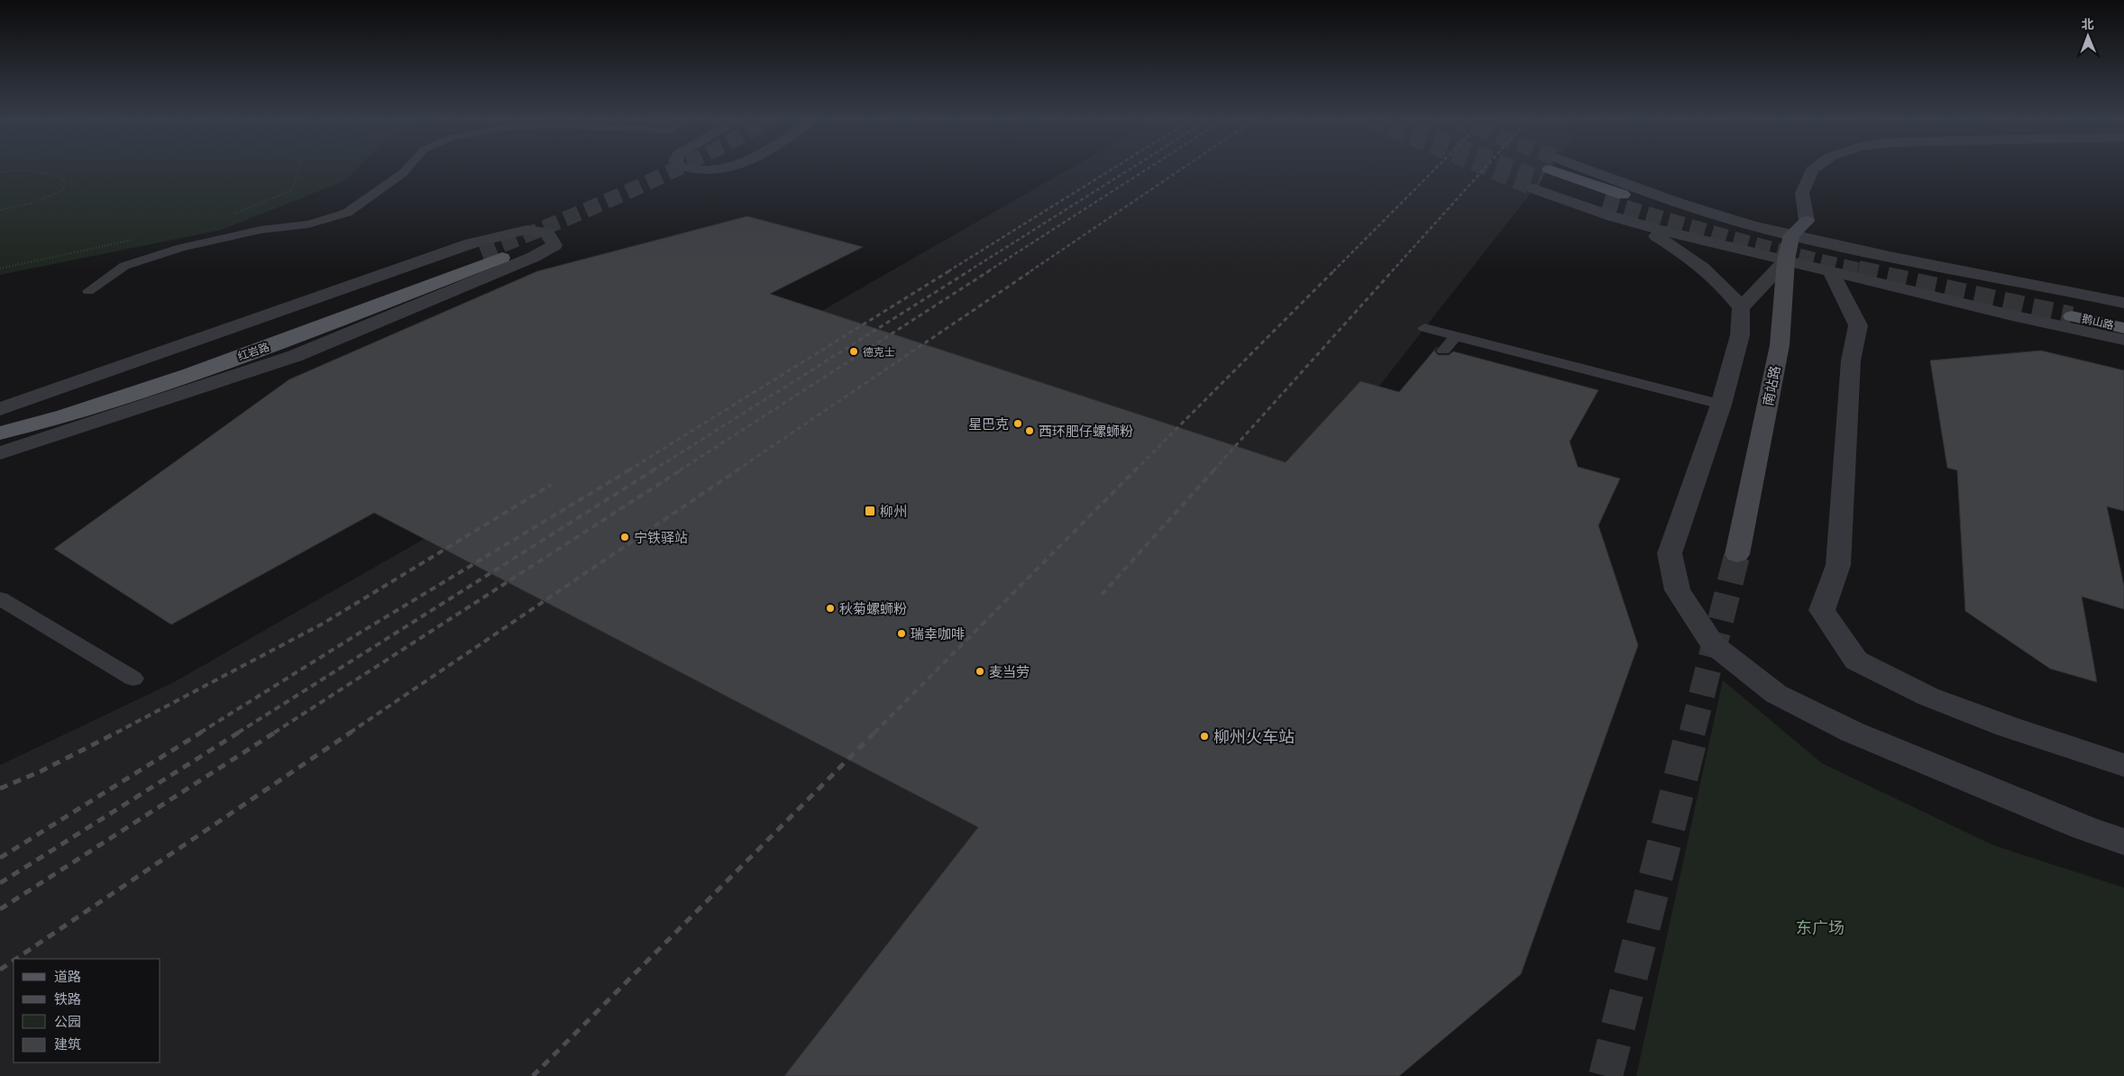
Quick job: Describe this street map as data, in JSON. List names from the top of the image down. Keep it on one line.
{"streets":{"main road":["鹅山路","红岩路","南站路"]},"parks":["东广场"],"places":{"other":["德克士","星巴克","西环肥仔螺蛳粉","宁铁驿站","秋菊螺蛳粉","瑞幸咖啡","麦当劳","柳州火车站"],"transit":["柳州"]},"legend":["道路","铁路","公园","建筑"],"north":"top"}
